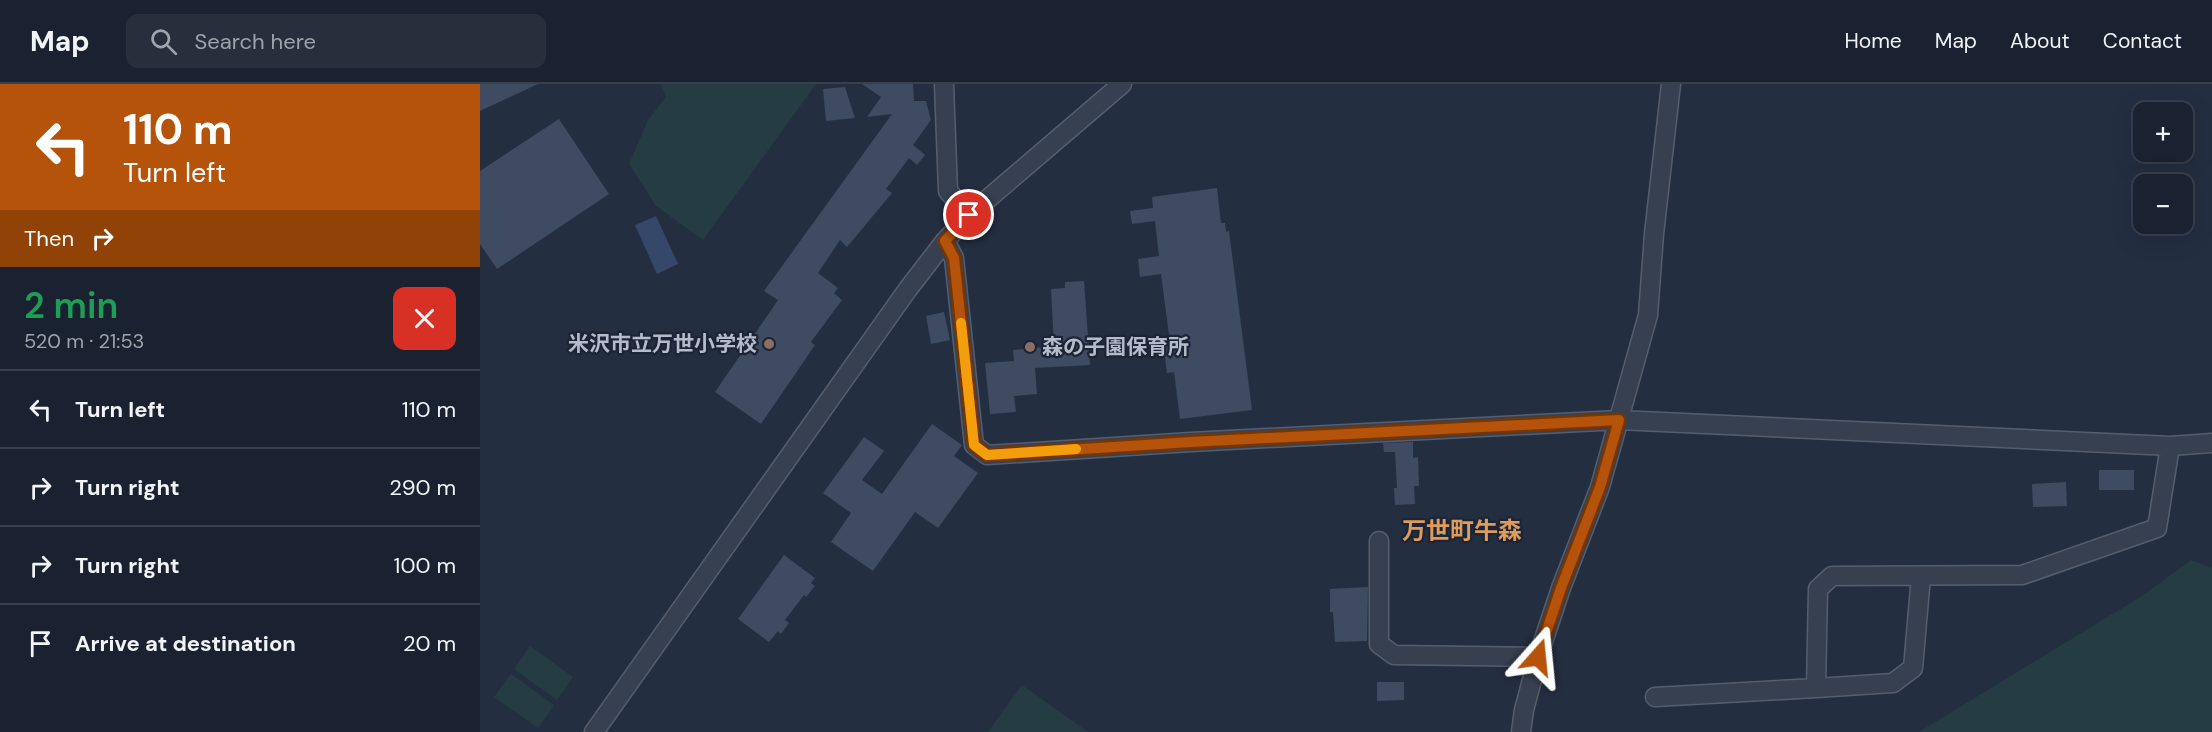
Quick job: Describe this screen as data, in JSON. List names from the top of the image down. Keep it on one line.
{"districts":["万世町牛森"],"places":["米沢市立万世小学校","森の子園保育所"],"page":{"header":"Map","search":"Search here","nav":["Home","Map","About","Contact"],"turn":["110 m","Turn left"],"map_buttons":["+","−"],"then":"Then","heading":["2 min","520 m · 21:53"],"list":[{"name":"Turn left","value":"110 m"},{"name":"Turn right","value":"290 m"},{"name":"Turn right","value":"100 m"},{"name":"Arrive at destination","value":"20 m"}]}}
